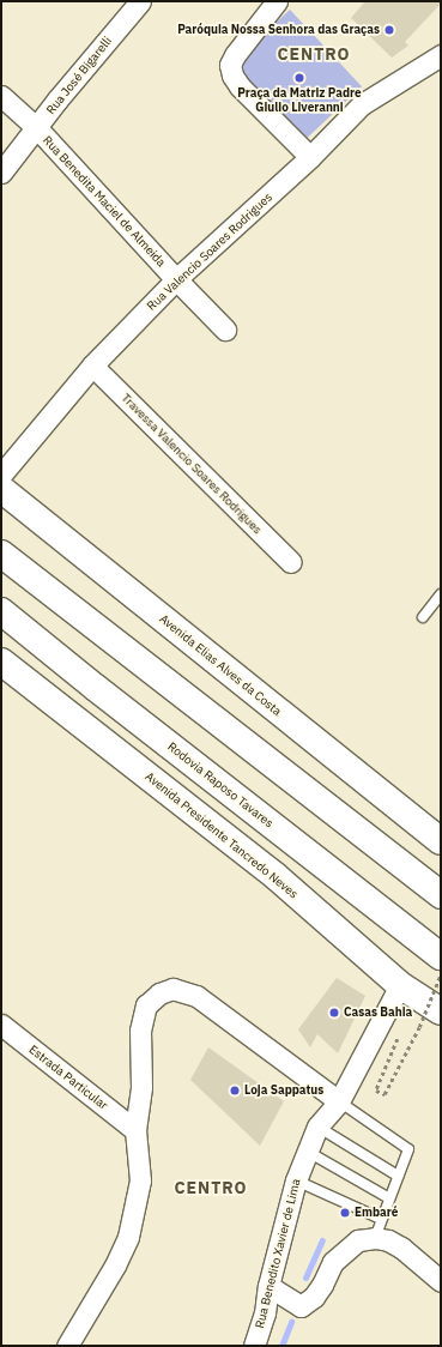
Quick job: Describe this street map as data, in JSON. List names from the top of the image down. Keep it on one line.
{"streets":{"main road":["Avenida Elias Alves da Costa","Rodovia Raposo Tavares","Avenida Presidente Tancredo Neves"],"street":["Rua José Bigarelli","Rua Benedita Maciel de Almeida","Rua Valencio Soares Rodrigues","Travessa Valencio Soares Rodrigues","Estrada Particular","Rua Benedito Xavier de Lima"]},"crossings":[["Rua José Bigarelli","Rua Benedita Maciel de Almeida"],["Rua Benedita Maciel de Almeida","Rua Valencio Soares Rodrigues"],["Rua Valencio Soares Rodrigues","Travessa Valencio Soares Rodrigues"],["Avenida Presidente Tancredo Neves","Rua Benedito Xavier de Lima"]],"districts":["CENTRO","CENTRO"],"places":["Paróquia Nossa Senhora das Graças","Praça da Matriz Padre Giulio Liveranni","Casas Bahia","Loja Sappatus","Embaré"]}
